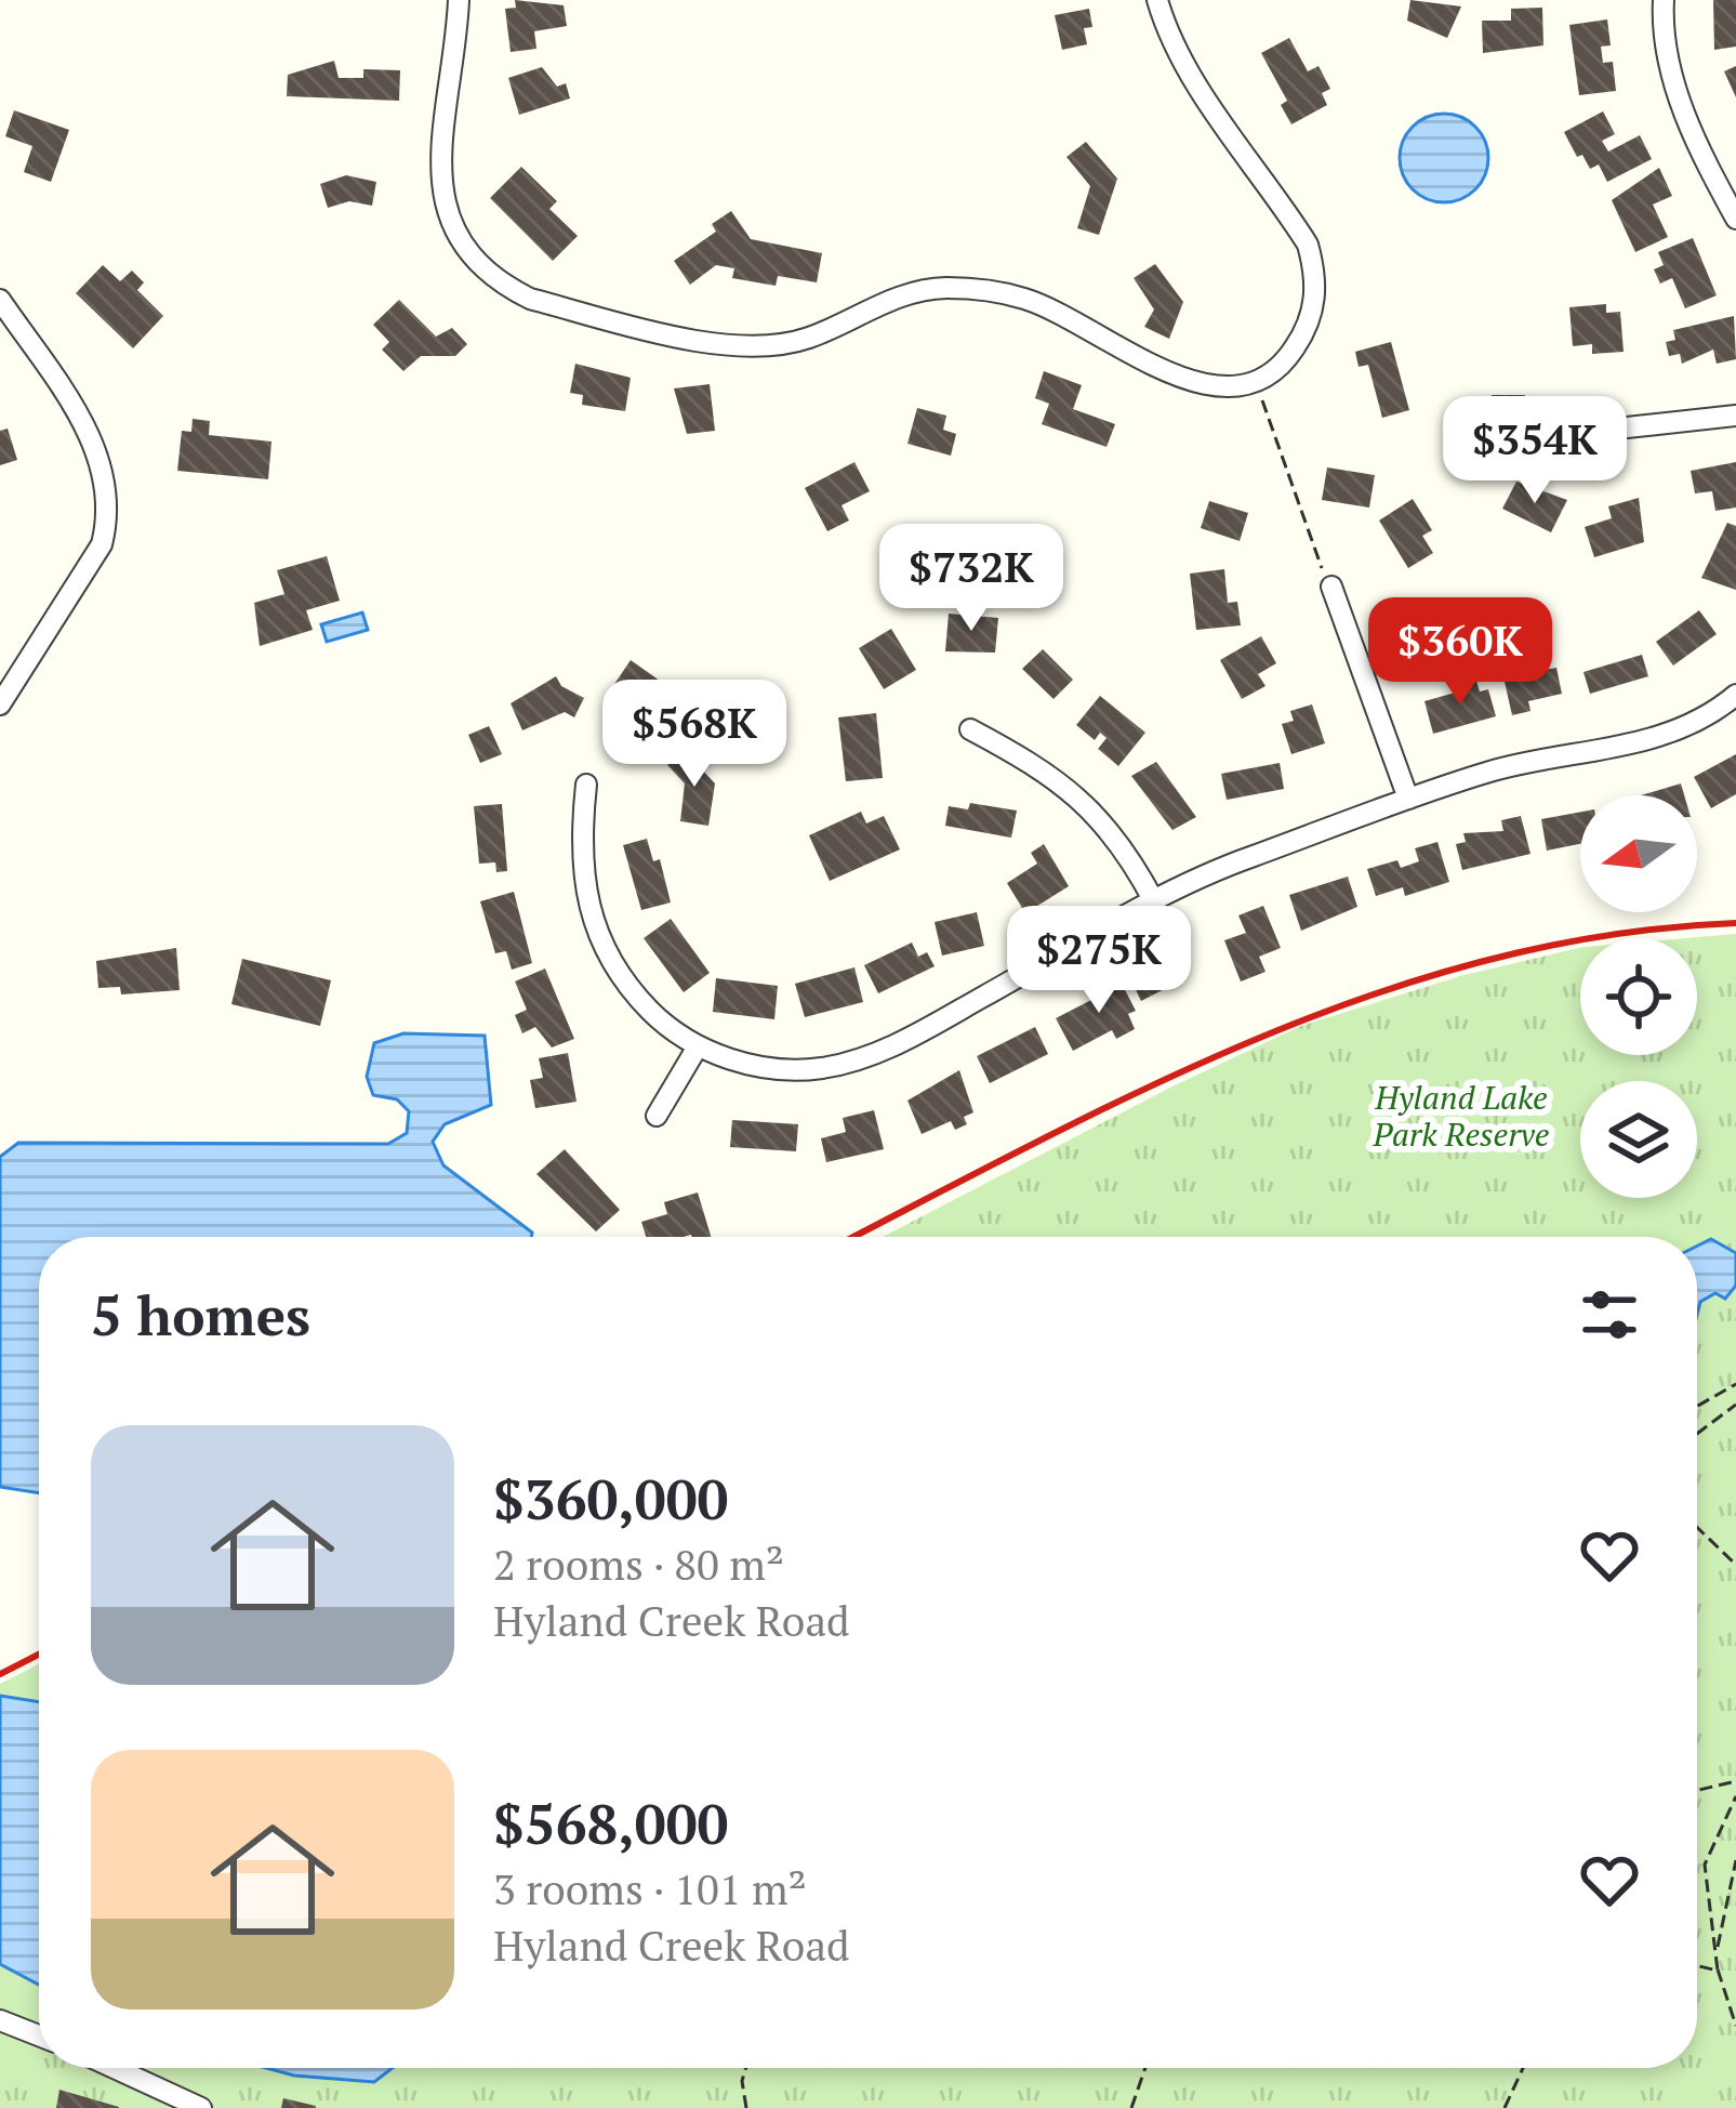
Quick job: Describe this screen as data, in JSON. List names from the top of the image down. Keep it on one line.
{"parks":["Hyland Lake Park Reserve"],"north":"left","page":{"price":["$354K","$732K","$360K","$568K","$275K"],"heading":"5 homes","list":[{"name":"$360,000","note":"2 rooms · 80 m² · Hyland Creek Road"},{"name":"$568,000","note":"3 rooms · 101 m² · Hyland Creek Road"}]}}
